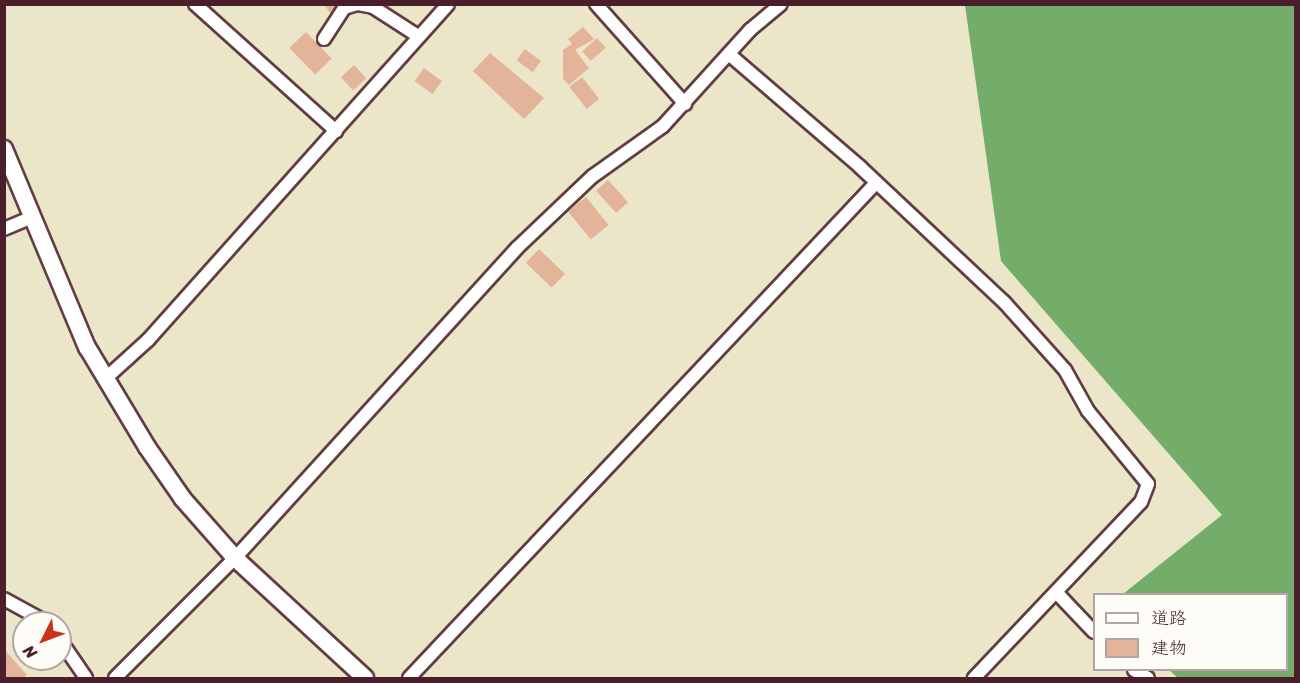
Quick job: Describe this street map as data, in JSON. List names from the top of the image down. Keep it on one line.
{"legend":["道路","建物"],"north":"bottom left"}
